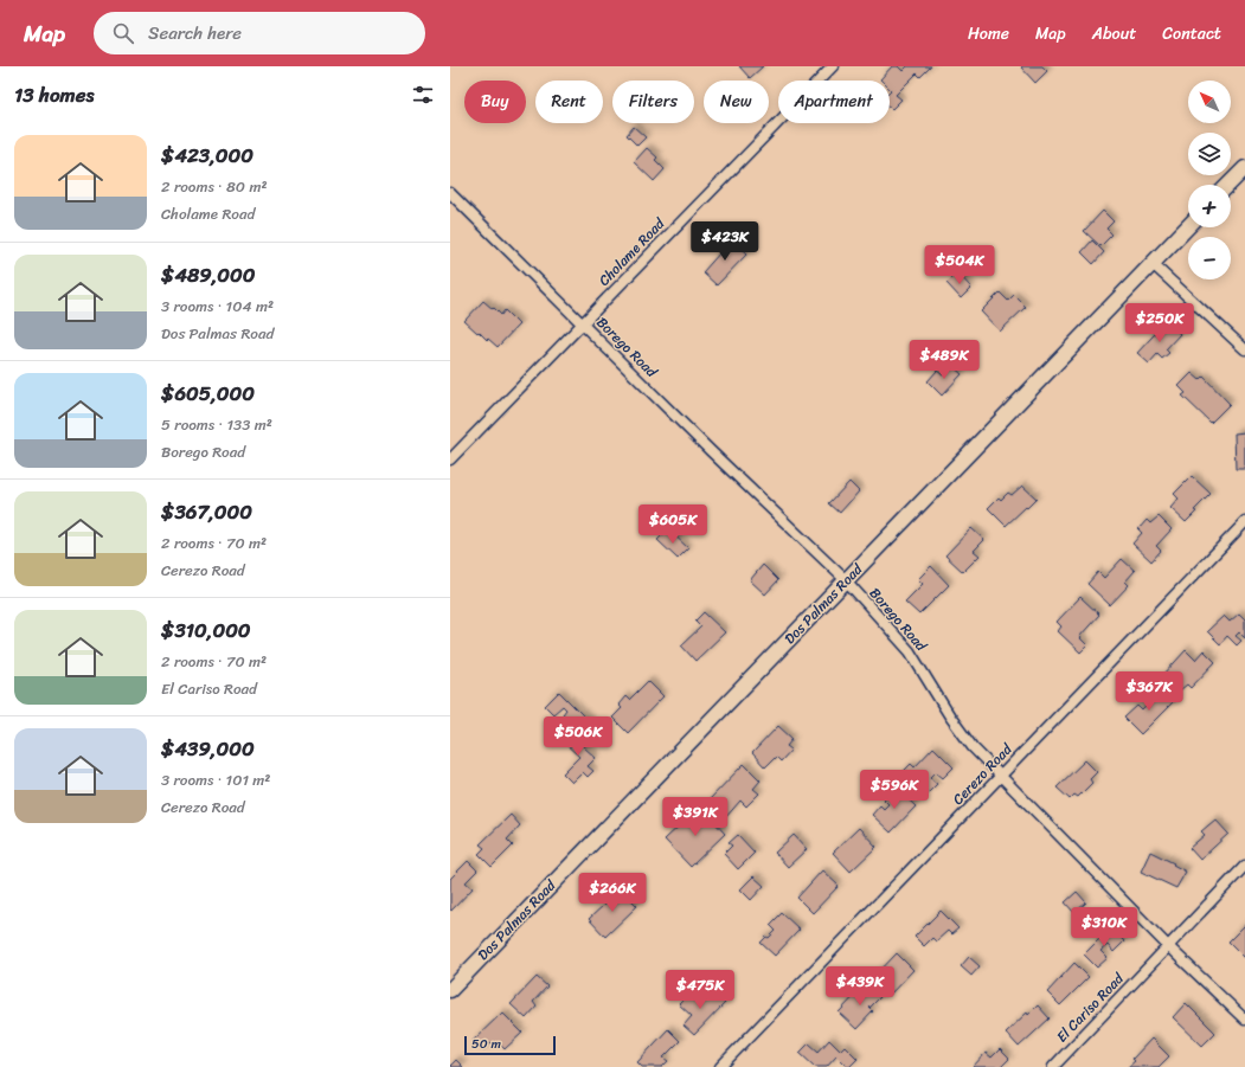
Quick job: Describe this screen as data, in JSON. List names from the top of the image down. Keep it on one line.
{"streets":{"street":["Cholame Road","Borego Road","Dos Palmas Road","Cerezo Road","El Cariso Road"]},"crossings":[["Cholame Road","Borego Road"],["Borego Road","Dos Palmas Road"],["Borego Road","Cerezo Road"],["Borego Road","El Cariso Road"]],"scale_bar":"50 m","north":"top left","page":{"header":"Map","search":"Search here","nav":["Home","Map","About","Contact"],"heading":"13 homes","map_buttons":["+","−"],"chip":["Buy","Rent","Filters","New","Apartment"],"list":[{"name":"$423,000","note":"2 rooms · 80 m² · Cholame Road"},{"name":"$489,000","note":"3 rooms · 104 m² · Dos Palmas Road"},{"name":"$605,000","note":"5 rooms · 133 m² · Borego Road"},{"name":"$367,000","note":"2 rooms · 70 m² · Cerezo Road"},{"name":"$310,000","note":"2 rooms · 70 m² · El Cariso Road"},{"name":"$439,000","note":"3 rooms · 101 m² · Cerezo Road"}],"price":["$423K","$504K","$250K","$489K","$605K","$367K","$506K","$596K","$391K","$266K","$310K","$439K","$475K"],"scale":"50 m"}}
